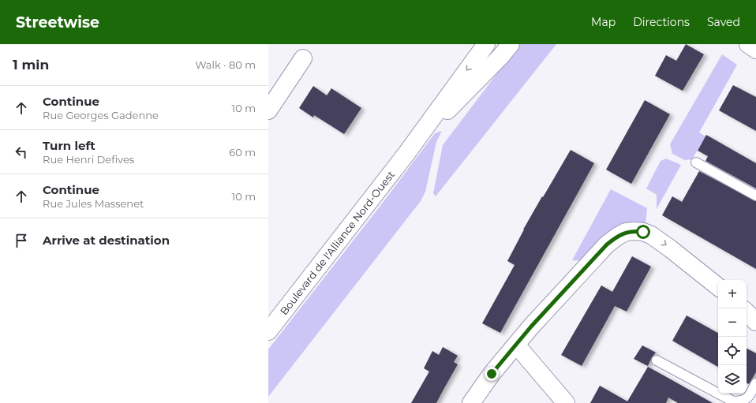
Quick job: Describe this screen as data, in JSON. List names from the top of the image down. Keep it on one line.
{"streets":{"street":["Boulevard de l'Alliance Nord-Ouest"]},"page":{"header":"Streetwise","nav":["Map","Directions","Saved"],"heading":["1 min","Walk · 80 m"],"list":[["Continue","Rue Georges Gadenne","10 m"],["Turn left","Rue Henri Defives","60 m"],["Continue","Rue Jules Massenet","10 m"],"Arrive at destination"],"map_buttons":["+","−"]}}
